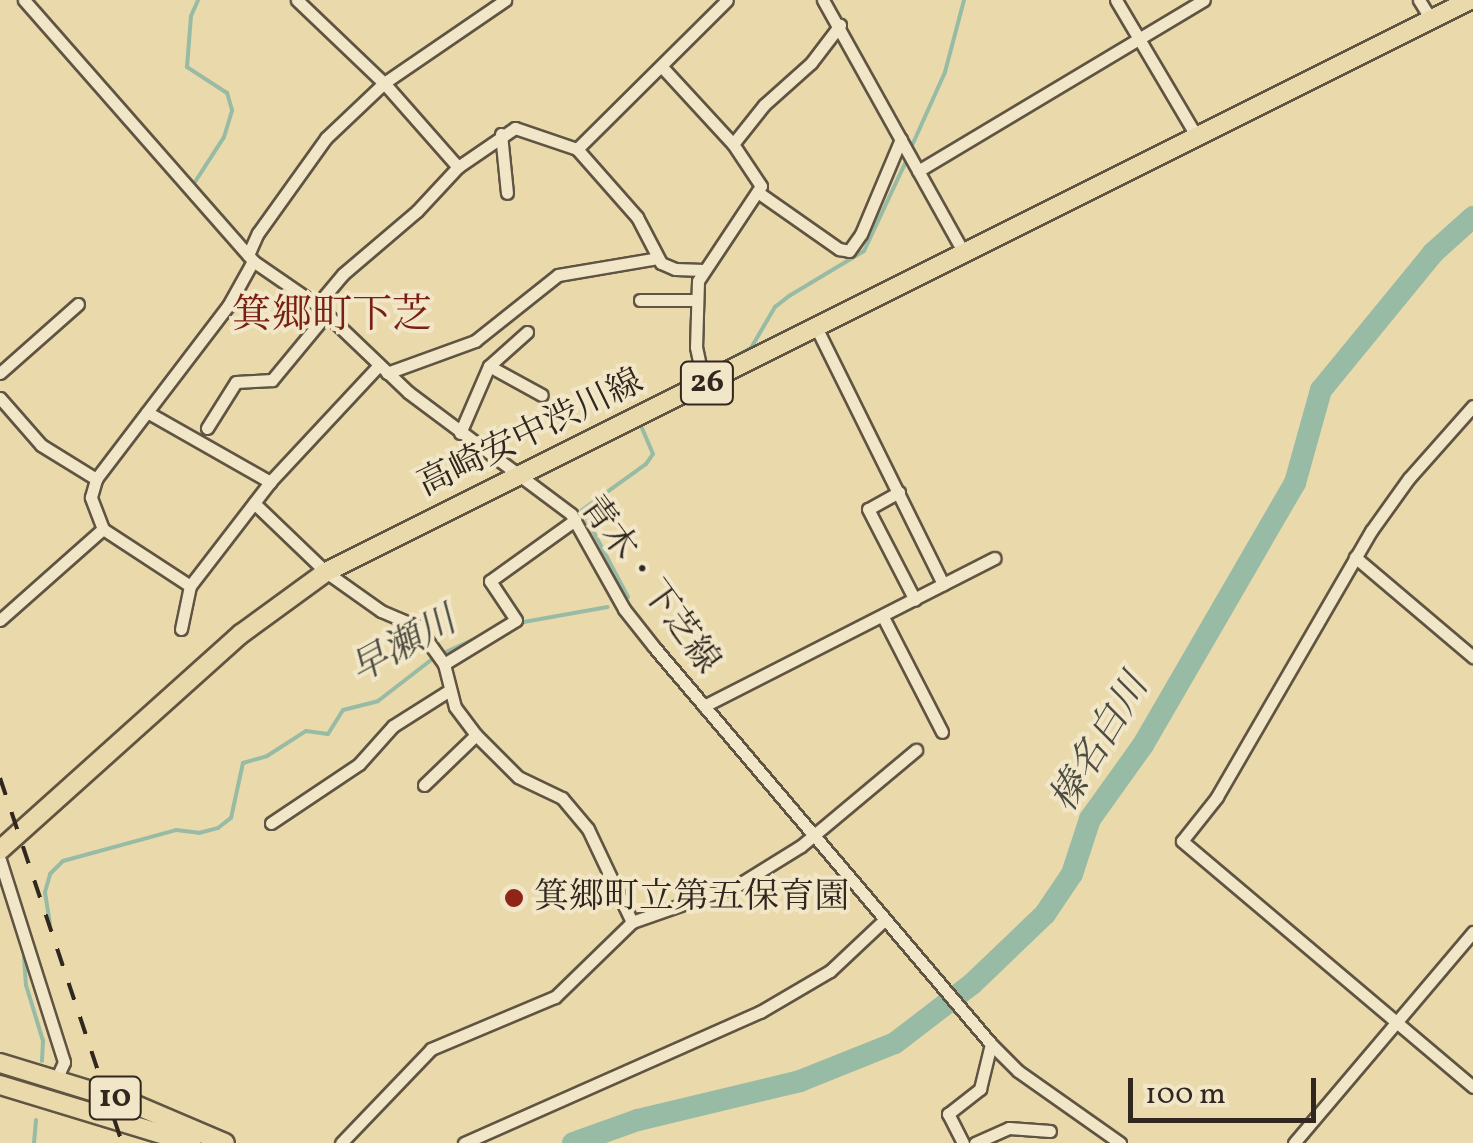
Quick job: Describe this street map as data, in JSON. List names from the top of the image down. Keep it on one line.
{"streets":{"main road":["26","高崎安中渋川線","10"],"street":["青木・下芝線"]},"crossings":[["高崎安中渋川線","青木・下芝線"]],"districts":["箕郷町下芝"],"water":["早瀬川","榛名白川"],"places":["箕郷町立第五保育園"],"scale_bar":"100 m"}
